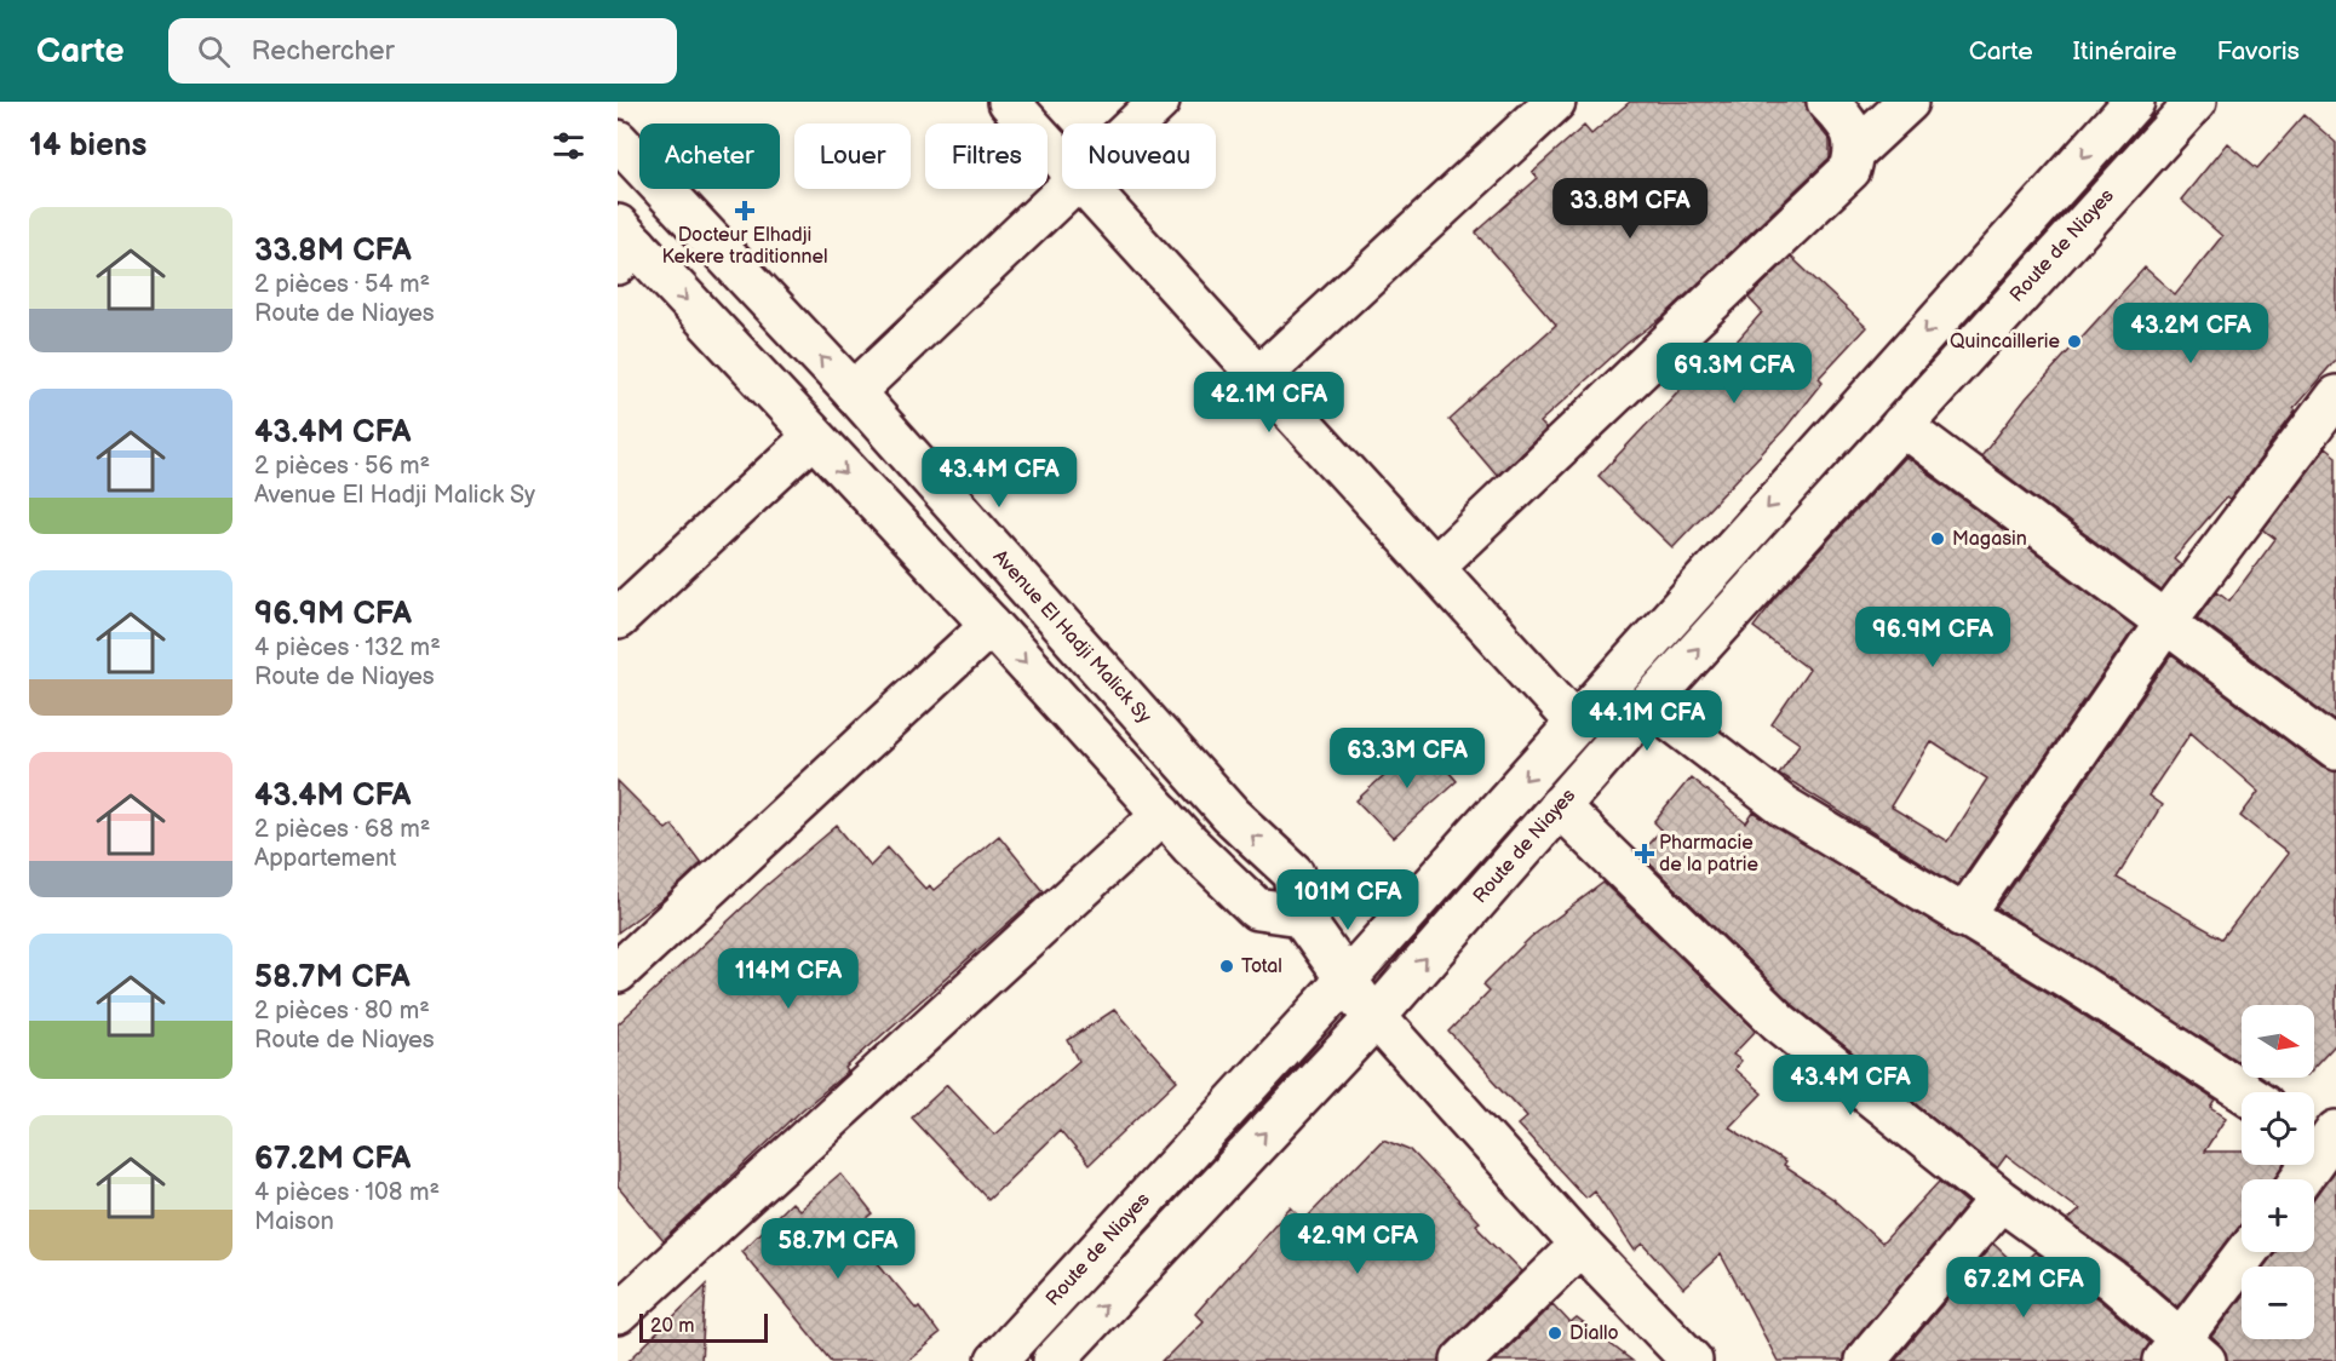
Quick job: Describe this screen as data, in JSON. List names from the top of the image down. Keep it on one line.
{"streets":{"street":["Route de Niayes","Avenue El Hadji Malick Sy"]},"crossings":[["Route de Niayes","Avenue El Hadji Malick Sy"]],"places":{"health":["Docteur Elhadji Kekere traditionnel","Pharmacie de la patrie"],"other":["Quincaillerie","Magasin","Total","Diallo"]},"scale_bar":"20 m","north":"right","page":{"header":"Carte","search":"Rechercher","nav":["Carte","Itinéraire","Favoris"],"heading":"14 biens","chip":["Acheter","Louer","Filtres","Nouveau"],"price":["33.8M CFA","43.2M CFA","69.3M CFA","42.1M CFA","43.4M CFA","96.9M CFA","44.1M CFA","63.3M CFA","101M CFA","114M CFA","43.4M CFA","42.9M CFA","58.7M CFA","67.2M CFA"],"list":[{"name":"33.8M CFA","note":"2 pièces · 54 m² · Route de Niayes"},{"name":"43.4M CFA","note":"2 pièces · 56 m² · Avenue El Hadji Malick Sy"},{"name":"96.9M CFA","note":"4 pièces · 132 m² · Route de Niayes"},{"name":"43.4M CFA","note":"2 pièces · 68 m² · Appartement"},{"name":"58.7M CFA","note":"2 pièces · 80 m² · Route de Niayes"},{"name":"67.2M CFA","note":"4 pièces · 108 m² · Maison"}],"map_buttons":["+","−"],"scale":"20 m"}}
